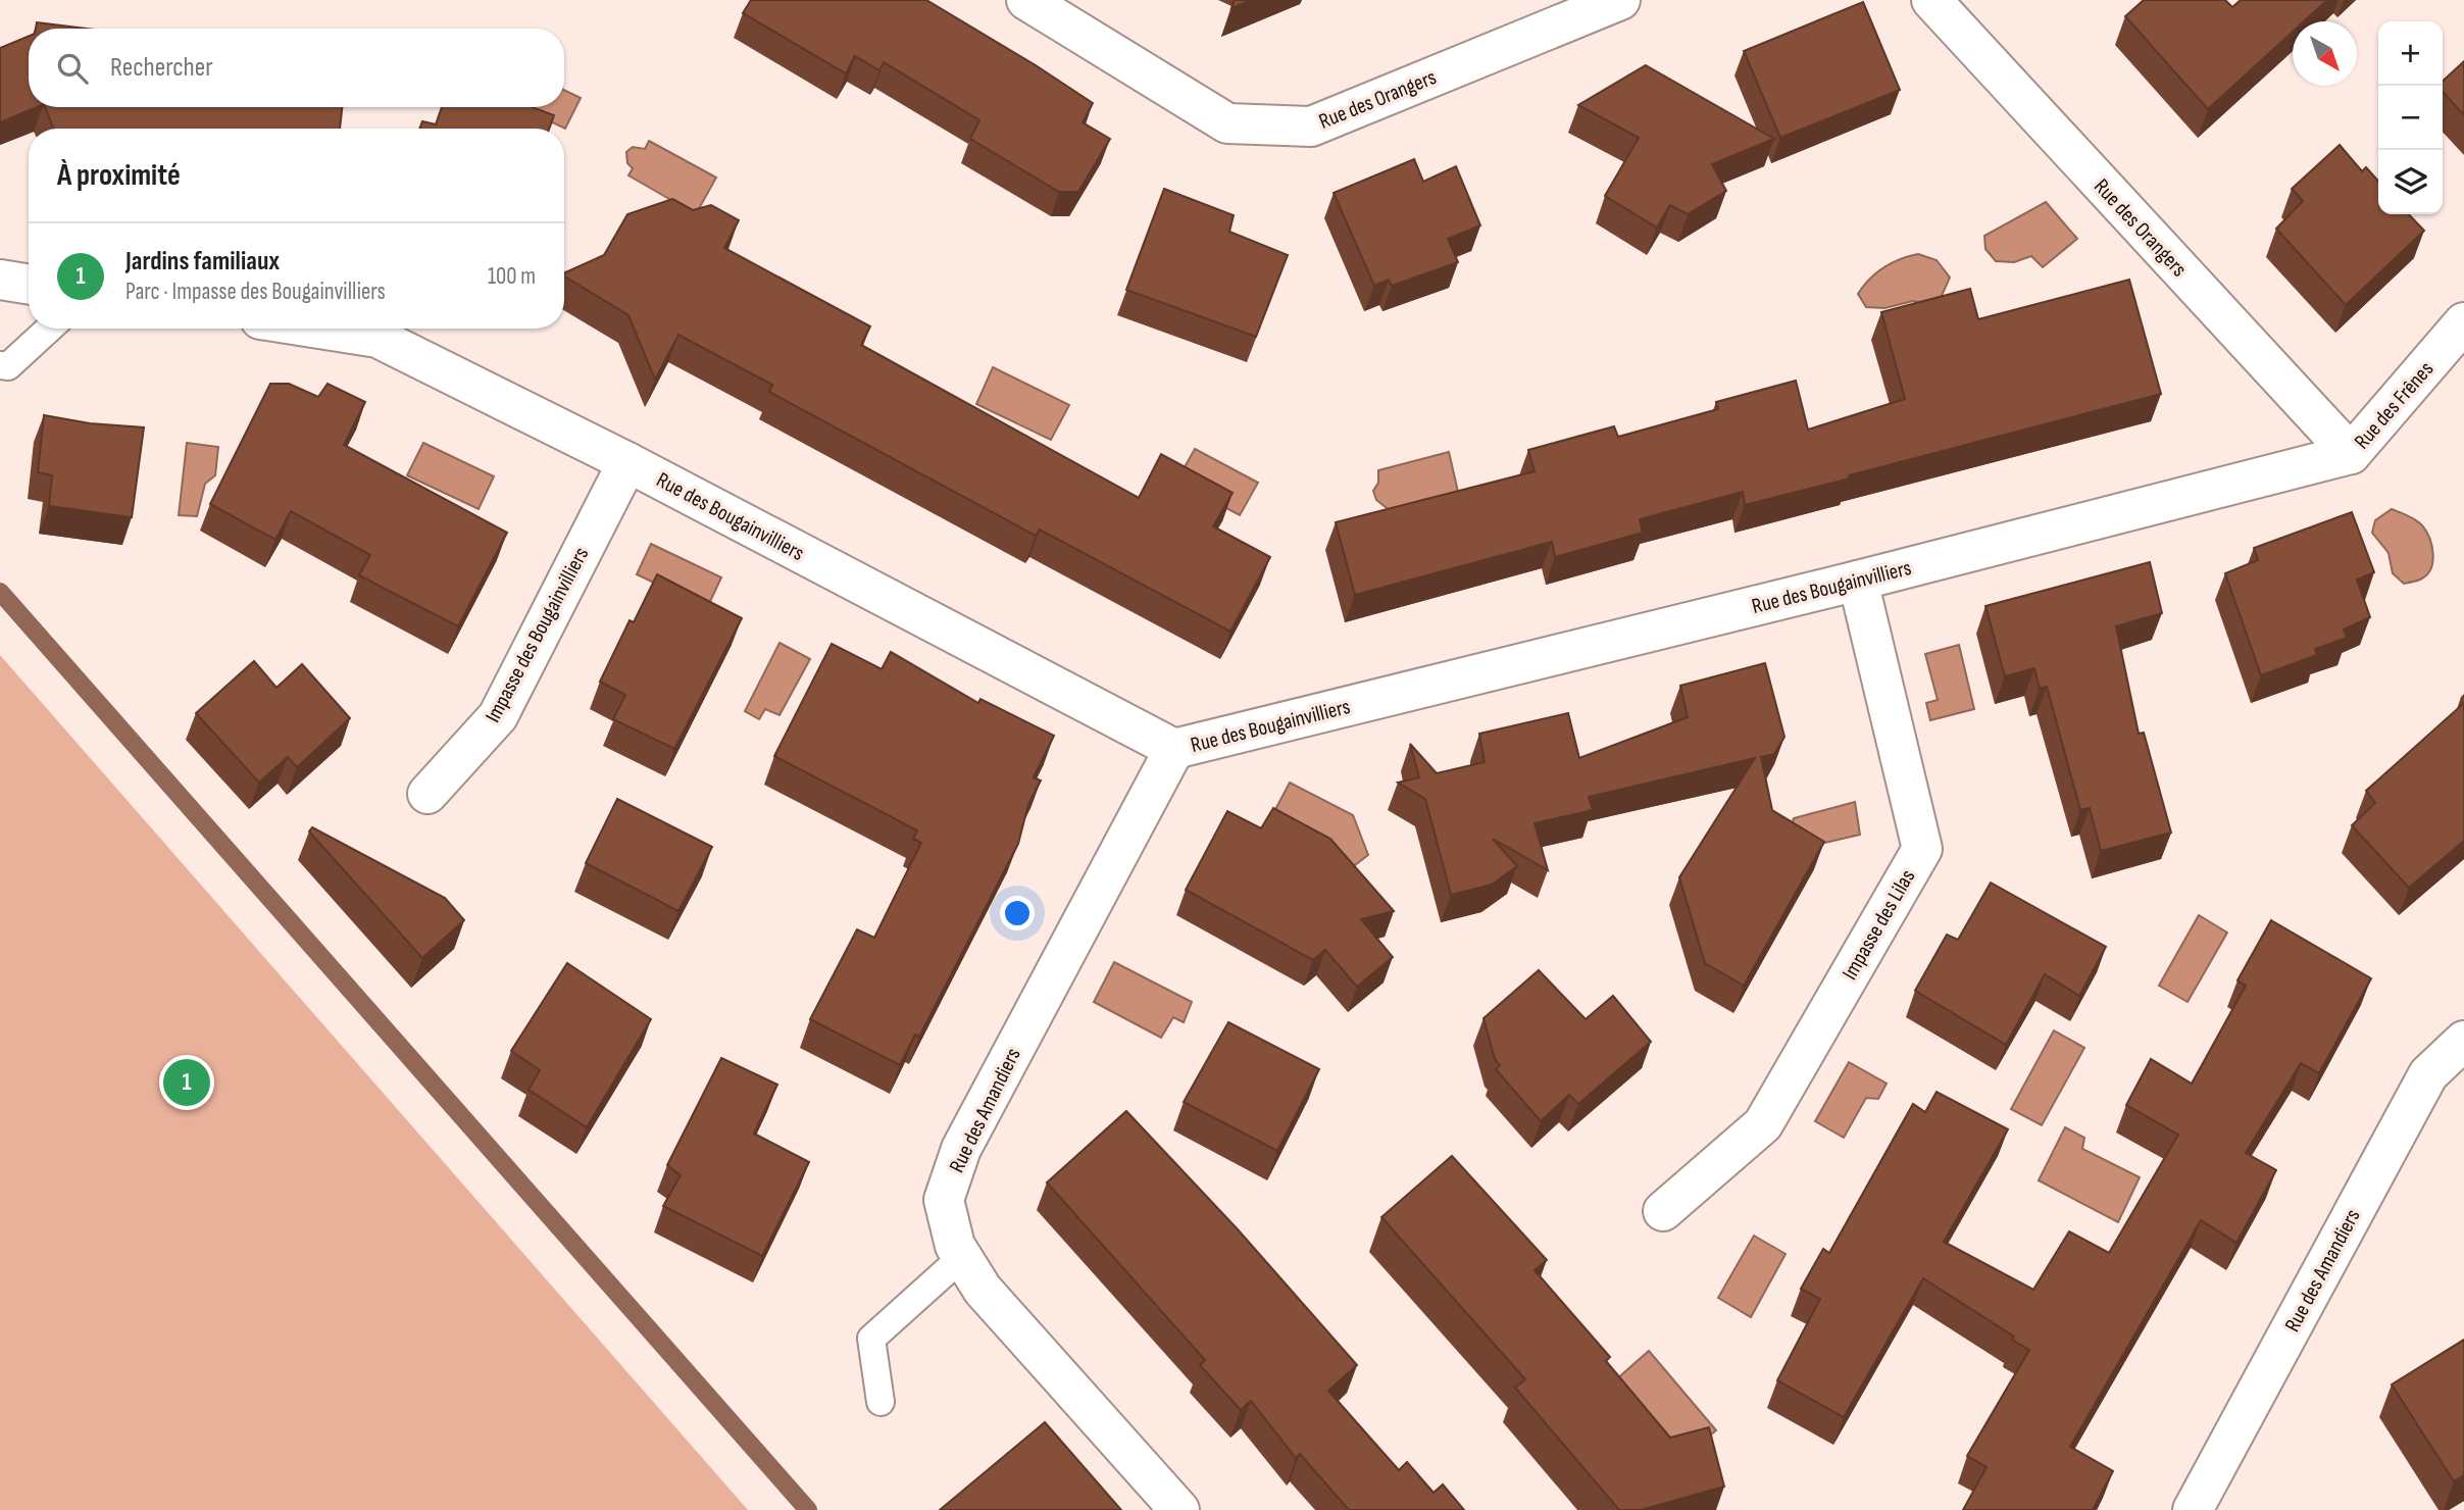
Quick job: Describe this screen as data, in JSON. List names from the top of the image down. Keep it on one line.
{"streets":{"street":["Rue des Orangers","Rue des Frênes","Rue des Bougainvilliers","Impasse des Bougainvilliers","Impasse des Lilas","Rue des Amandiers"]},"crossings":[["Rue des Orangers","Rue des Frênes"],["Rue des Orangers","Rue des Bougainvilliers"],["Rue des Frênes","Rue des Bougainvilliers"],["Rue des Bougainvilliers","Impasse des Bougainvilliers"],["Rue des Bougainvilliers","Impasse des Lilas"],["Rue des Bougainvilliers","Rue des Amandiers"]],"north":"bottom right","page":{"map_buttons":["+","−"],"search":"Rechercher","heading":"À proximité","list":[{"mark":"1","name":"Jardins familiaux","note":"Parc · Impasse des Bougainvilliers","value":"100 m"}],"pins":"1"}}
